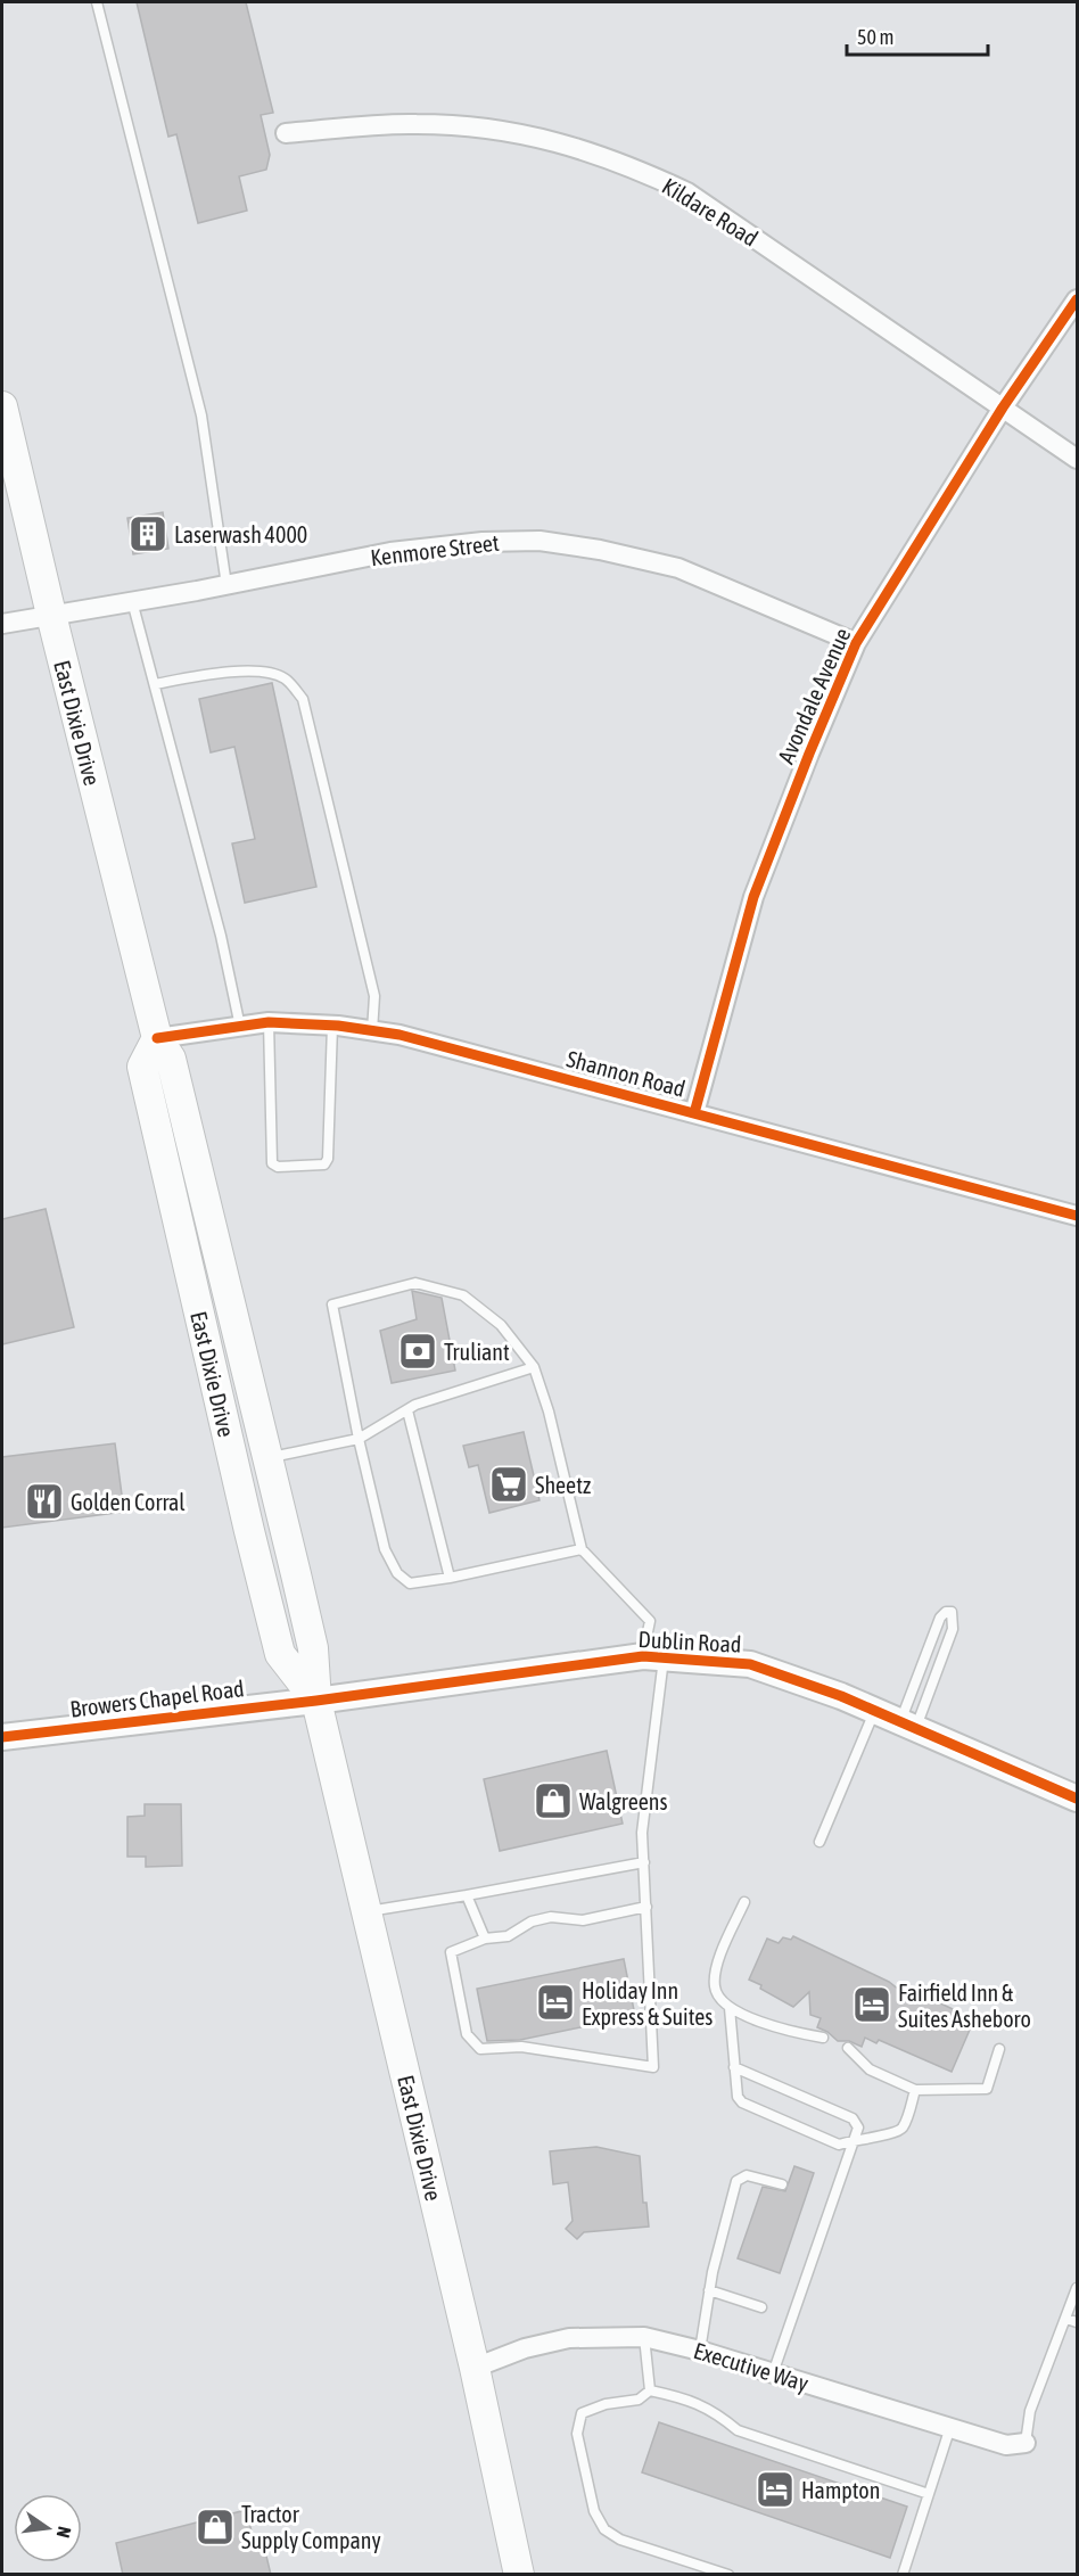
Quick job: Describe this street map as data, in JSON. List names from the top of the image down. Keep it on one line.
{"streets":{"main road":["East Dixie Drive"],"street":["Kildare Road","Kenmore Street","Avondale Avenue","Shannon Road","Dublin Road","Browers Chapel Road","Executive Way"]},"crossings":[["Kildare Road","Avondale Avenue"],["Kenmore Street","Avondale Avenue"],["Kenmore Street","East Dixie Drive"],["Avondale Avenue","Shannon Road"],["East Dixie Drive","Shannon Road"],["East Dixie Drive","Dublin Road"],["East Dixie Drive","Browers Chapel Road"],["East Dixie Drive","Executive Way"],["Dublin Road","Browers Chapel Road"]],"places":{"building":["Laserwash 4000"],"bank":["Truliant"],"supermarket":["Sheetz"],"restaurant":["Golden Corral"],"shop":["Walgreens","Tractor Supply Company"],"hotel":["Holiday Inn Express & Suites","Fairfield Inn & Suites Asheboro","Hampton"]},"scale_bar":"50 m","north":"right"}
